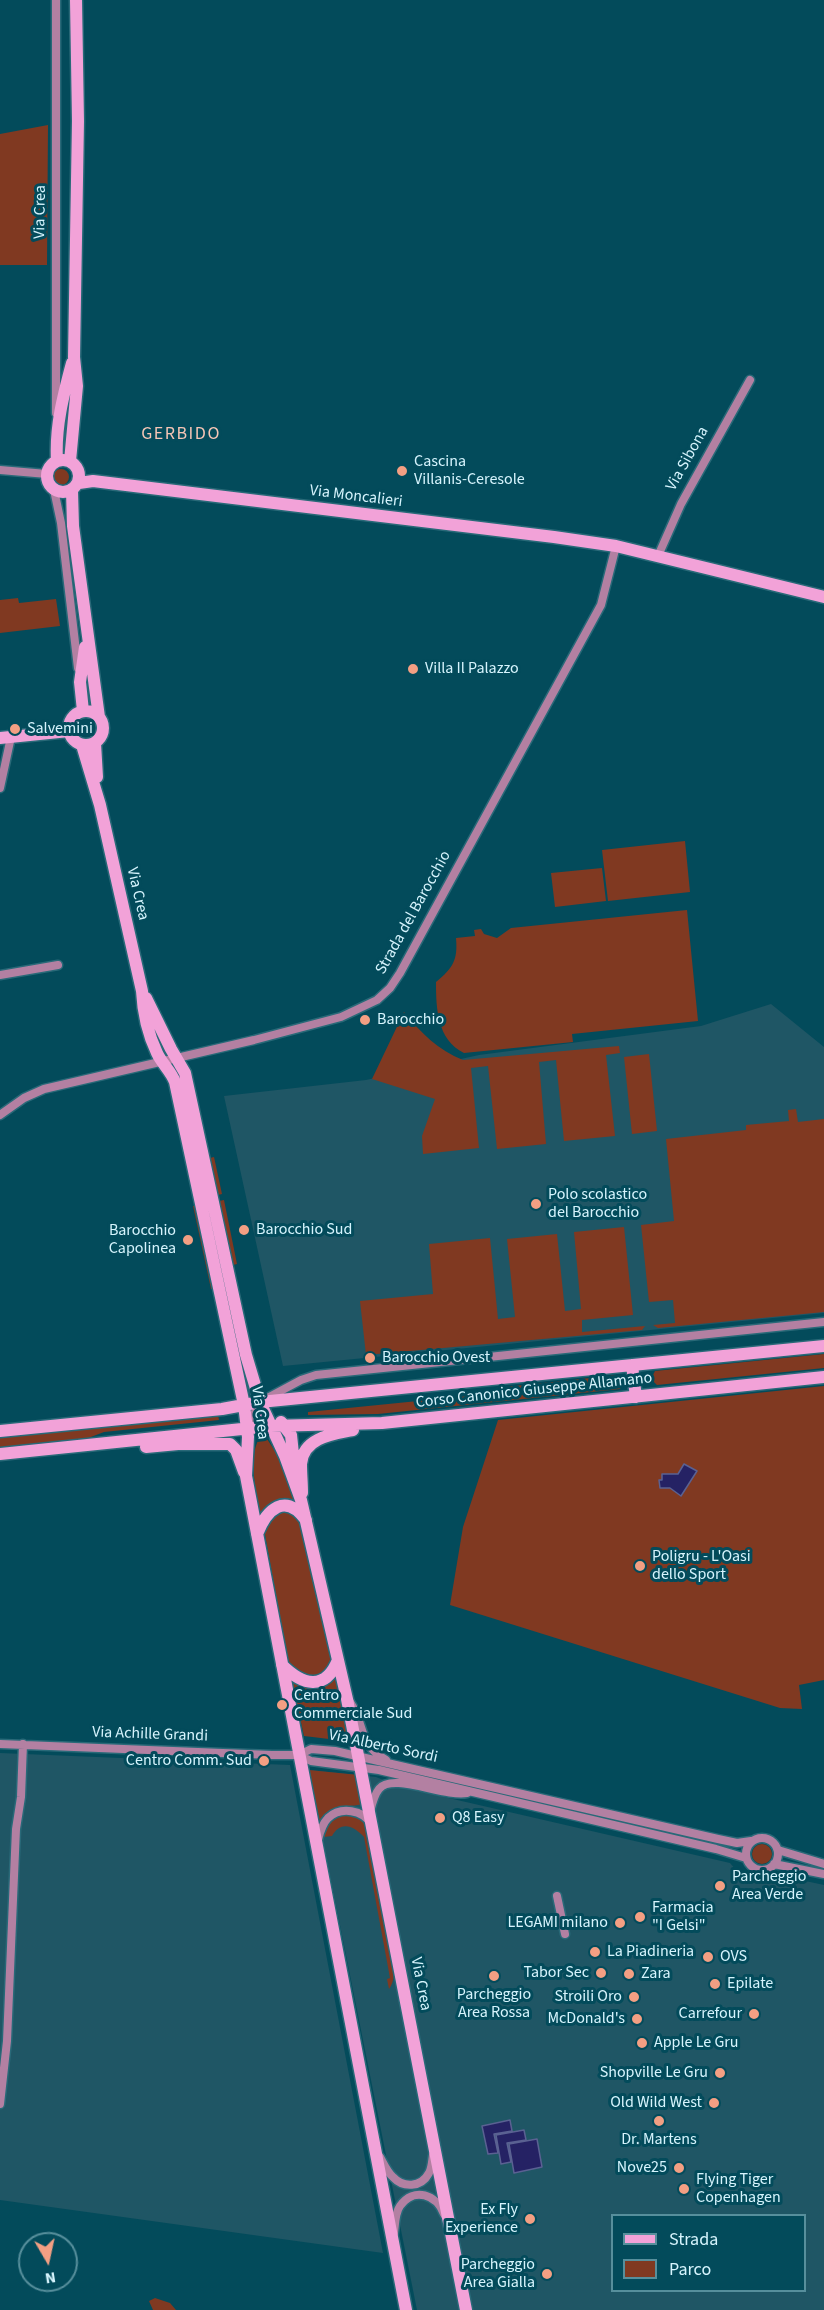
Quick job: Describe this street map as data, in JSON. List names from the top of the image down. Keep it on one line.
{"streets":{"street":["Via Crea","Via Sibona","Via Moncalieri","Strada del Barocchio","Corso Canonico Giuseppe Allamano","Via Achille Grandi","Via Alberto Sordi"]},"crossings":[["Via Crea","Strada del Barocchio"],["Via Crea","Corso Canonico Giuseppe Allamano"],["Via Crea","Via Achille Grandi"],["Via Crea","Via Alberto Sordi"],["Via Sibona","Via Moncalieri"],["Via Moncalieri","Strada del Barocchio"],["Via Achille Grandi","Via Alberto Sordi"]],"districts":["GERBIDO"],"places":["Cascina Villanis-Ceresole","Villa Il Palazzo","Salvemini","Barocchio","Polo scolastico del Barocchio","Barocchio Sud","Barocchio Capolinea","Barocchio Ovest","Poligru - L'Oasi dello Sport","Centro Commerciale Sud","Centro Comm. Sud","Q8 Easy","Parcheggio Area Verde","Farmacia \"I Gelsi\"","LEGAMI milano","La Piadineria","OVS","Tabor Sec","Zara","Parcheggio Area Rossa","Epilate","Stroili Oro","Carrefour","McDonald's","Apple Le Gru","Shopville Le Gru","Old Wild West","Dr. Martens","Nove25","Flying Tiger Copenhagen","Ex Fly Experience","Parcheggio Area Gialla"],"legend":["Strada","Parco"],"north":"bottom"}
